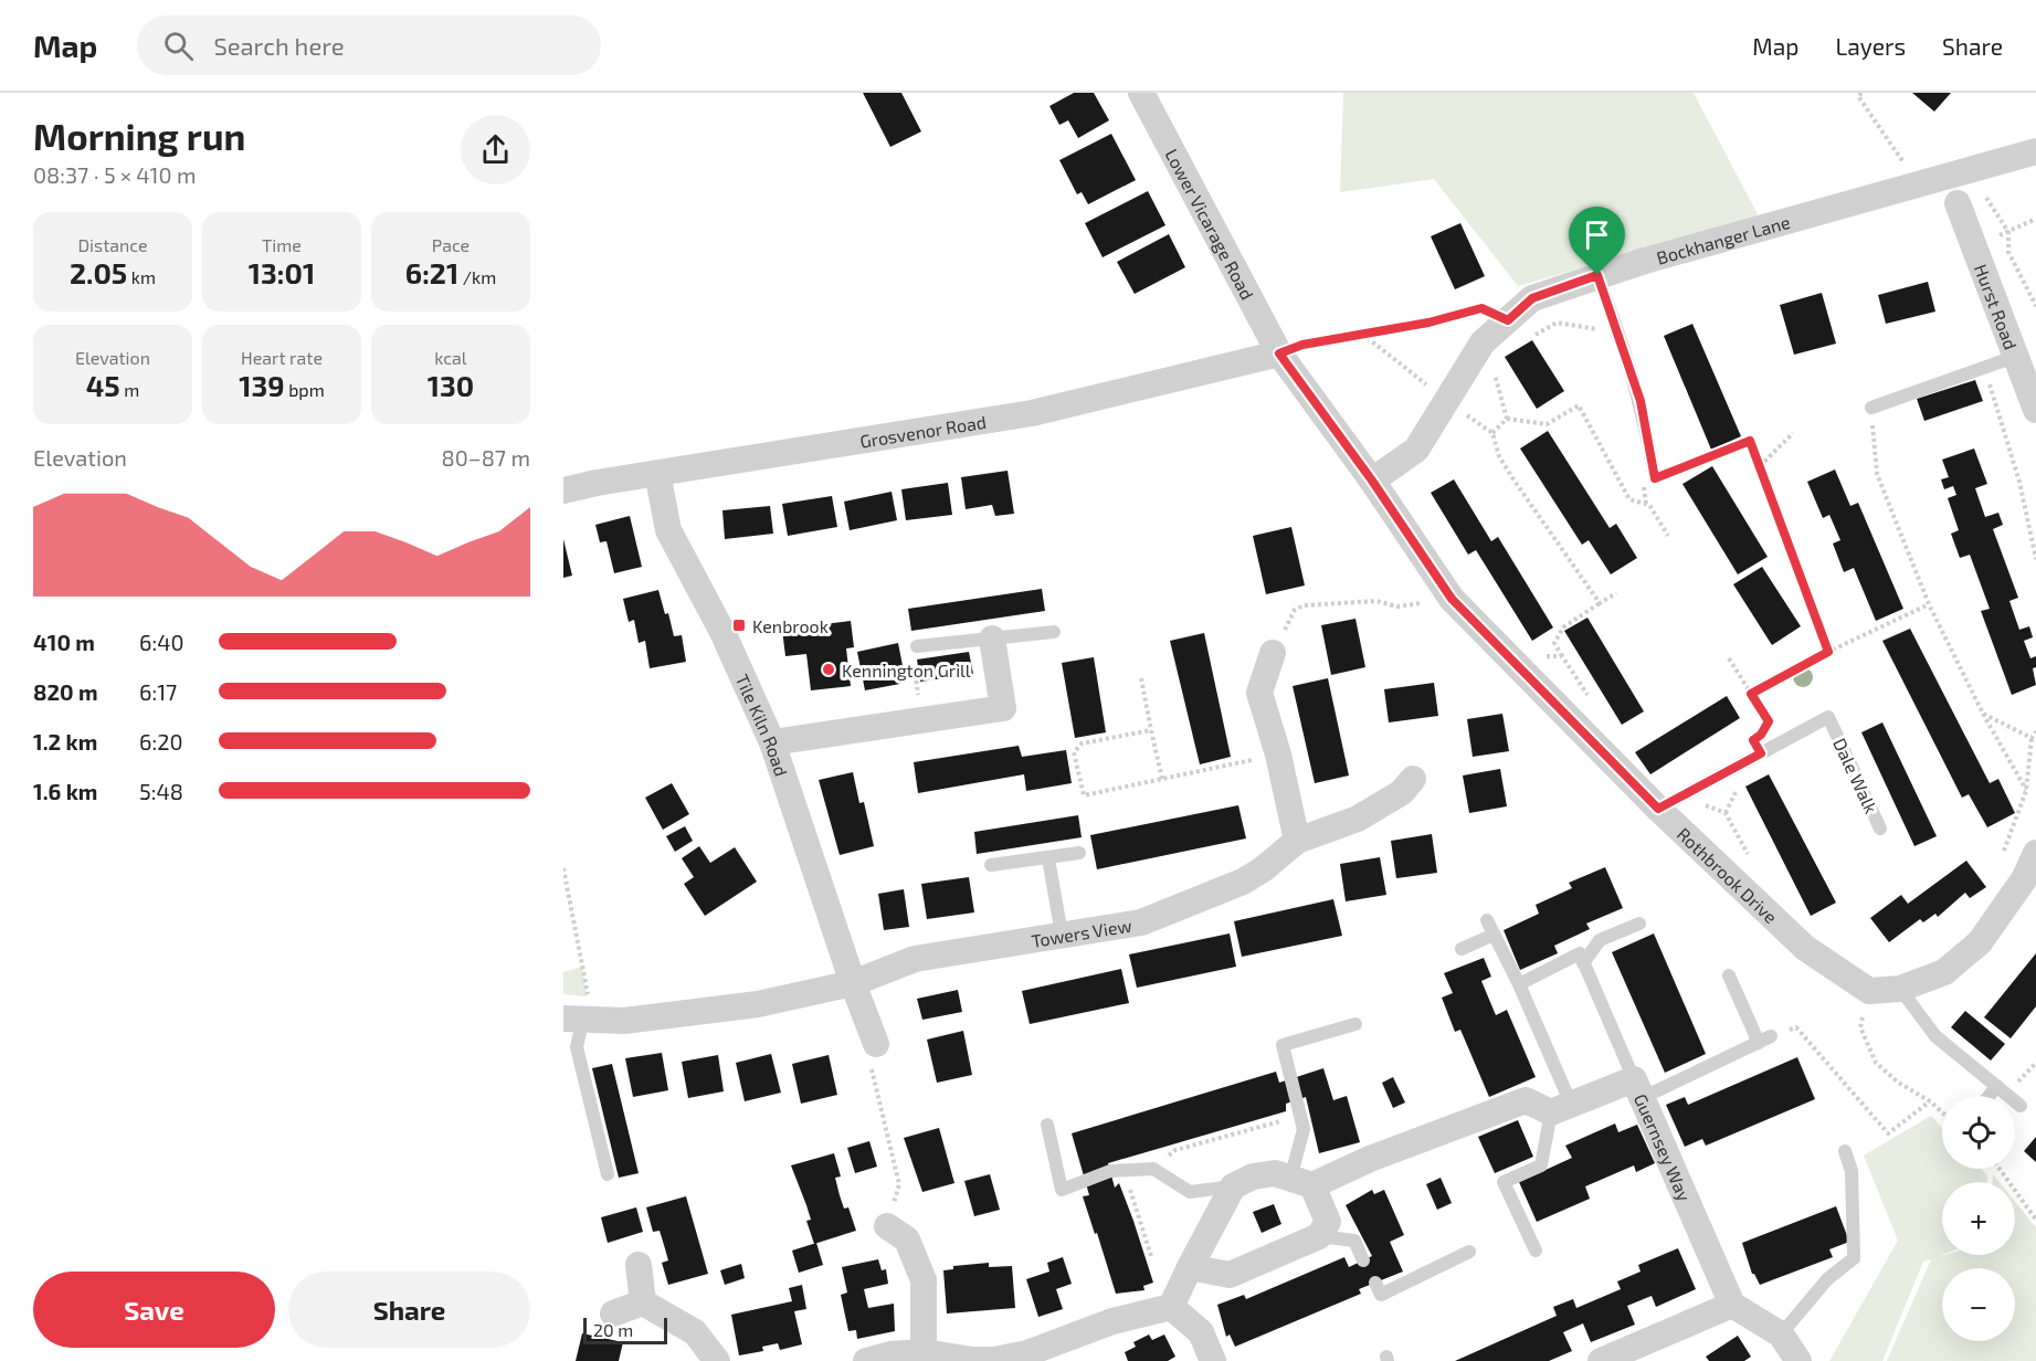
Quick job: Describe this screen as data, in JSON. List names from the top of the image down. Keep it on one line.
{"streets":{"street":["Lower Vicarage Road","Bockhanger Lane","Hurst Road","Grosvenor Road","Tile Kiln Road","Rothbrook Drive","Towers View","Guernsey Way"],"lane":["Dale Walk"]},"crossings":[["Lower Vicarage Road","Grosvenor Road"],["Lower Vicarage Road","Rothbrook Drive"],["Bockhanger Lane","Rothbrook Drive"],["Grosvenor Road","Tile Kiln Road"],["Grosvenor Road","Rothbrook Drive"],["Tile Kiln Road","Towers View"],["Dale Walk","Rothbrook Drive"]],"places":{"transit":["Kenbrook"],"other":["Kennington Grill"]},"scale_bar":"20 m","page":{"header":"Map","search":"Search here","nav":["Map","Layers","Share"],"heading":["Morning run","08:37 · 5 × 410 m"],"stats":[["Distance","2.05 km"],["Time","13:01"],["Pace","6:21 /km"],["Elevation","45 m"],["Heart rate","139 bpm"],["kcal","130"]],"chart":["Elevation","80–87 m"],"list":[{"name":"410 m","note":"6:40"},{"name":"820 m","note":"6:17"},{"name":"1.2 km","note":"6:20"},{"name":"1.6 km","note":"5:48"}],"map_buttons":["+","−"],"buttons":["Save","Share"],"scale":"20 m"}}
